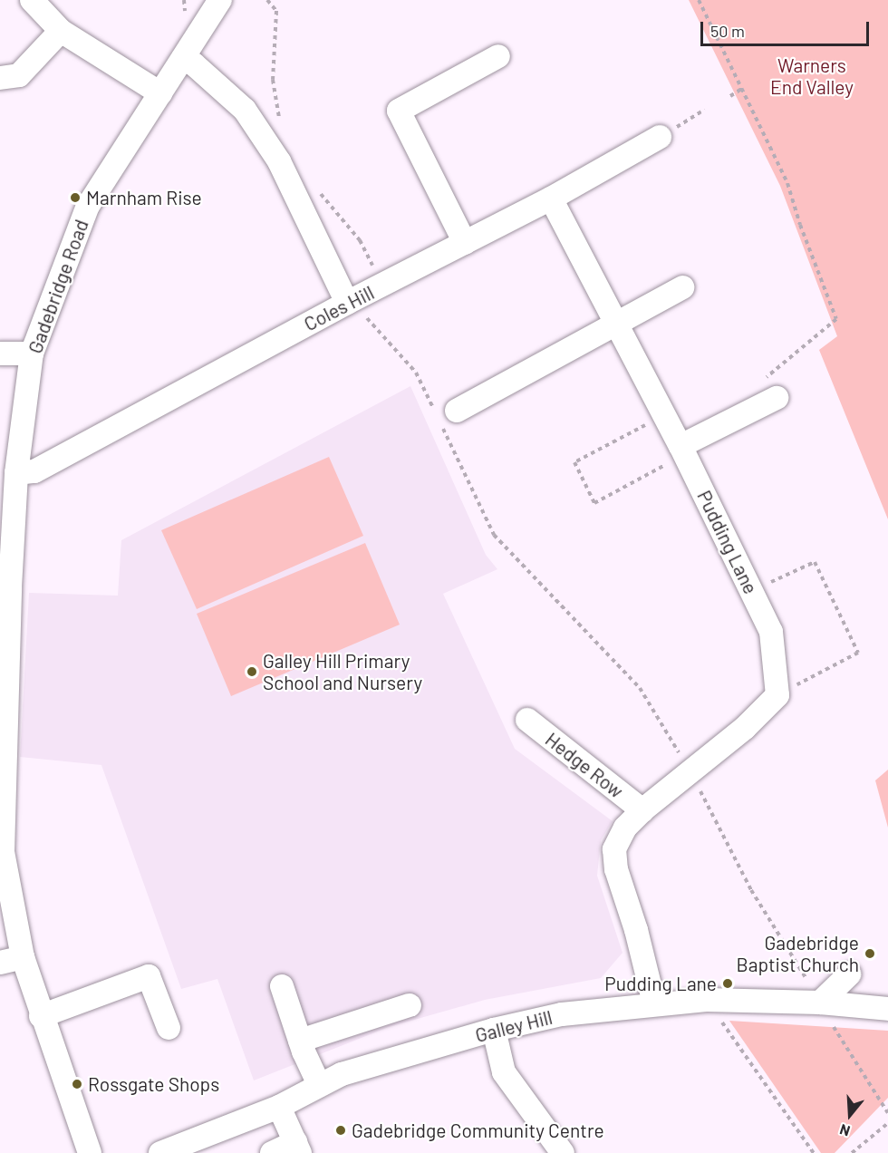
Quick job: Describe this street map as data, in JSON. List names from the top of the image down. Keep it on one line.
{"streets":{"street":["Gadebridge Road","Coles Hill","Pudding Lane","Hedge Row","Galley Hill"]},"crossings":[["Gadebridge Road","Coles Hill"],["Coles Hill","Pudding Lane"]],"parks":["Warners End Valley"],"places":["Marnham Rise","Galley Hill Primary School and Nursery","Gadebridge Baptist Church","Pudding Lane","Rossgate Shops","Gadebridge Community Centre"],"scale_bar":"50 m","north":"bottom"}
